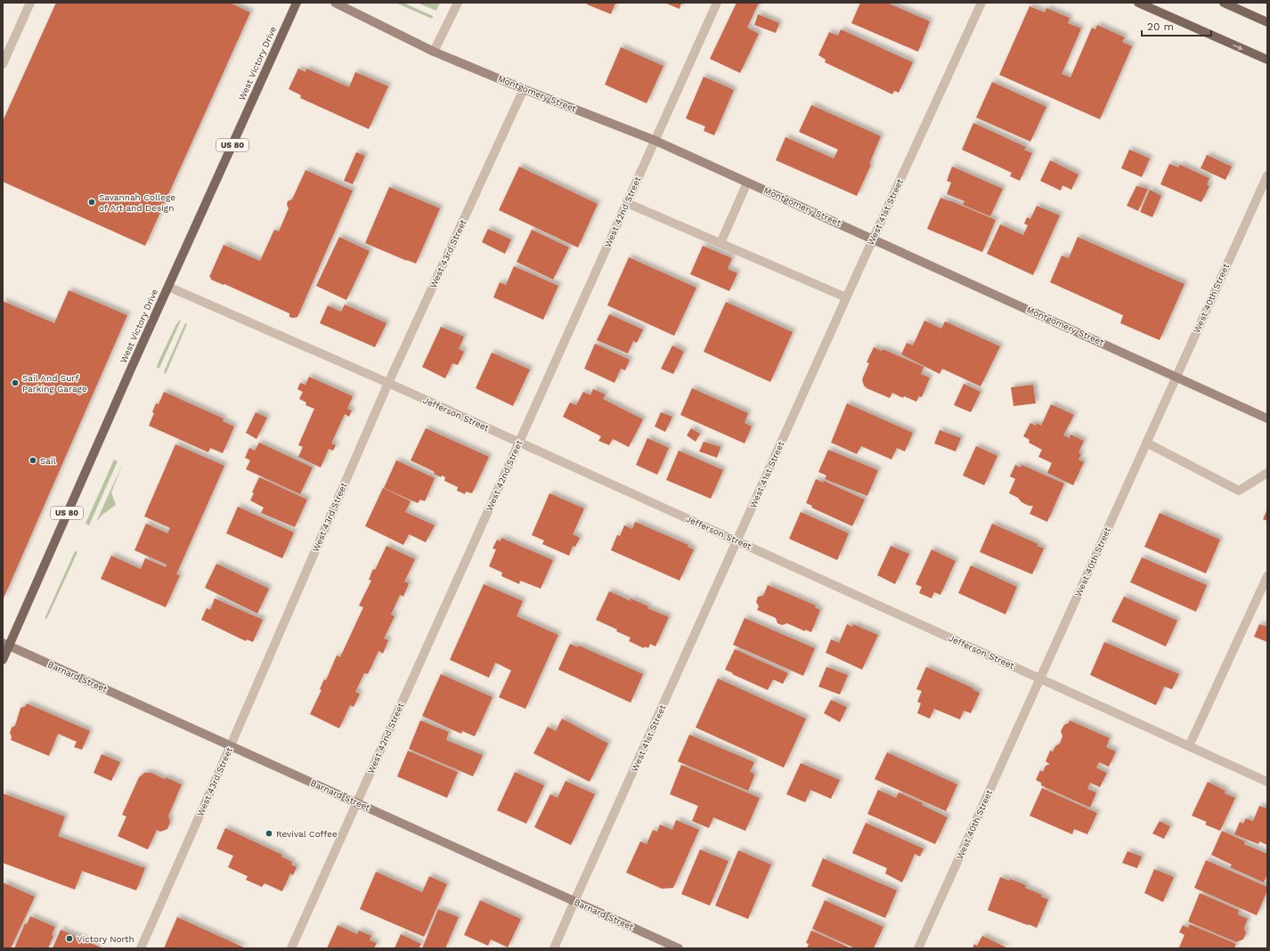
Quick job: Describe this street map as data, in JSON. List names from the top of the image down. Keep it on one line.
{"streets":{"main road":["West Victory Drive","Montgomery Street","US 80","Barnard Street"],"street":["West 42nd Street","West 41st Street","West 43rd Street","West 40th Street","Jefferson Street"]},"crossings":[["West Victory Drive","Jefferson Street"],["West Victory Drive","Barnard Street"],["Montgomery Street","West 42nd Street"],["Montgomery Street","West 41st Street"],["Montgomery Street","West 43rd Street"],["Montgomery Street","West 40th Street"],["West 42nd Street","Jefferson Street"],["West 42nd Street","Barnard Street"],["West 41st Street","Jefferson Street"],["West 41st Street","Barnard Street"],["West 43rd Street","Jefferson Street"],["West 43rd Street","Barnard Street"],["West 40th Street","Jefferson Street"]],"places":["Savannah College of Art and Design","Sail And Surf Parking Garage","Sail","Revival Coffee","Victory North"],"scale_bar":"20 m"}
